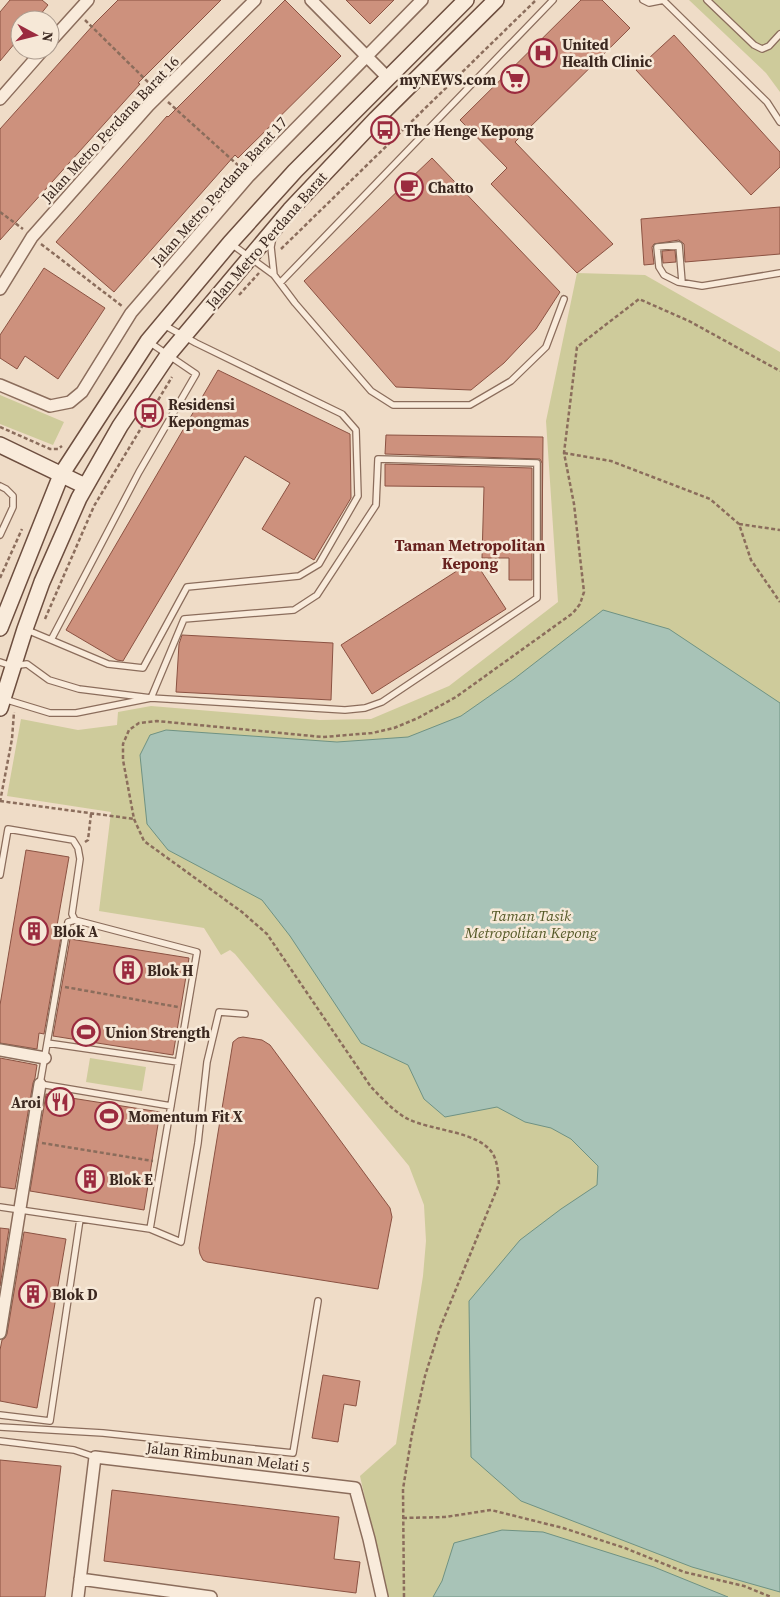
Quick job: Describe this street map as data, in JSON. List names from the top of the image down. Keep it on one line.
{"streets":{"street":["Jalan Metro Perdana Barat 16","Jalan Metro Perdana Barat 17","Jalan Metro Perdana Barat","Jalan Rimbunan Melati 5"]},"districts":["Taman Metropolitan Kepong"],"parks":["Taman Tasik Metropolitan Kepong"],"places":{"hospital":["United Health Clinic"],"supermarket":["myNEWS.com"],"bus stop":["The Henge Kepong","Residensi Kepongmas"],"cafe":["Chatto"],"building":["Blok A","Blok H","Blok E","Blok D"],"sports":["Union Strength","Momentum Fit X"],"restaurant":["Aroi"]},"north":"right"}
